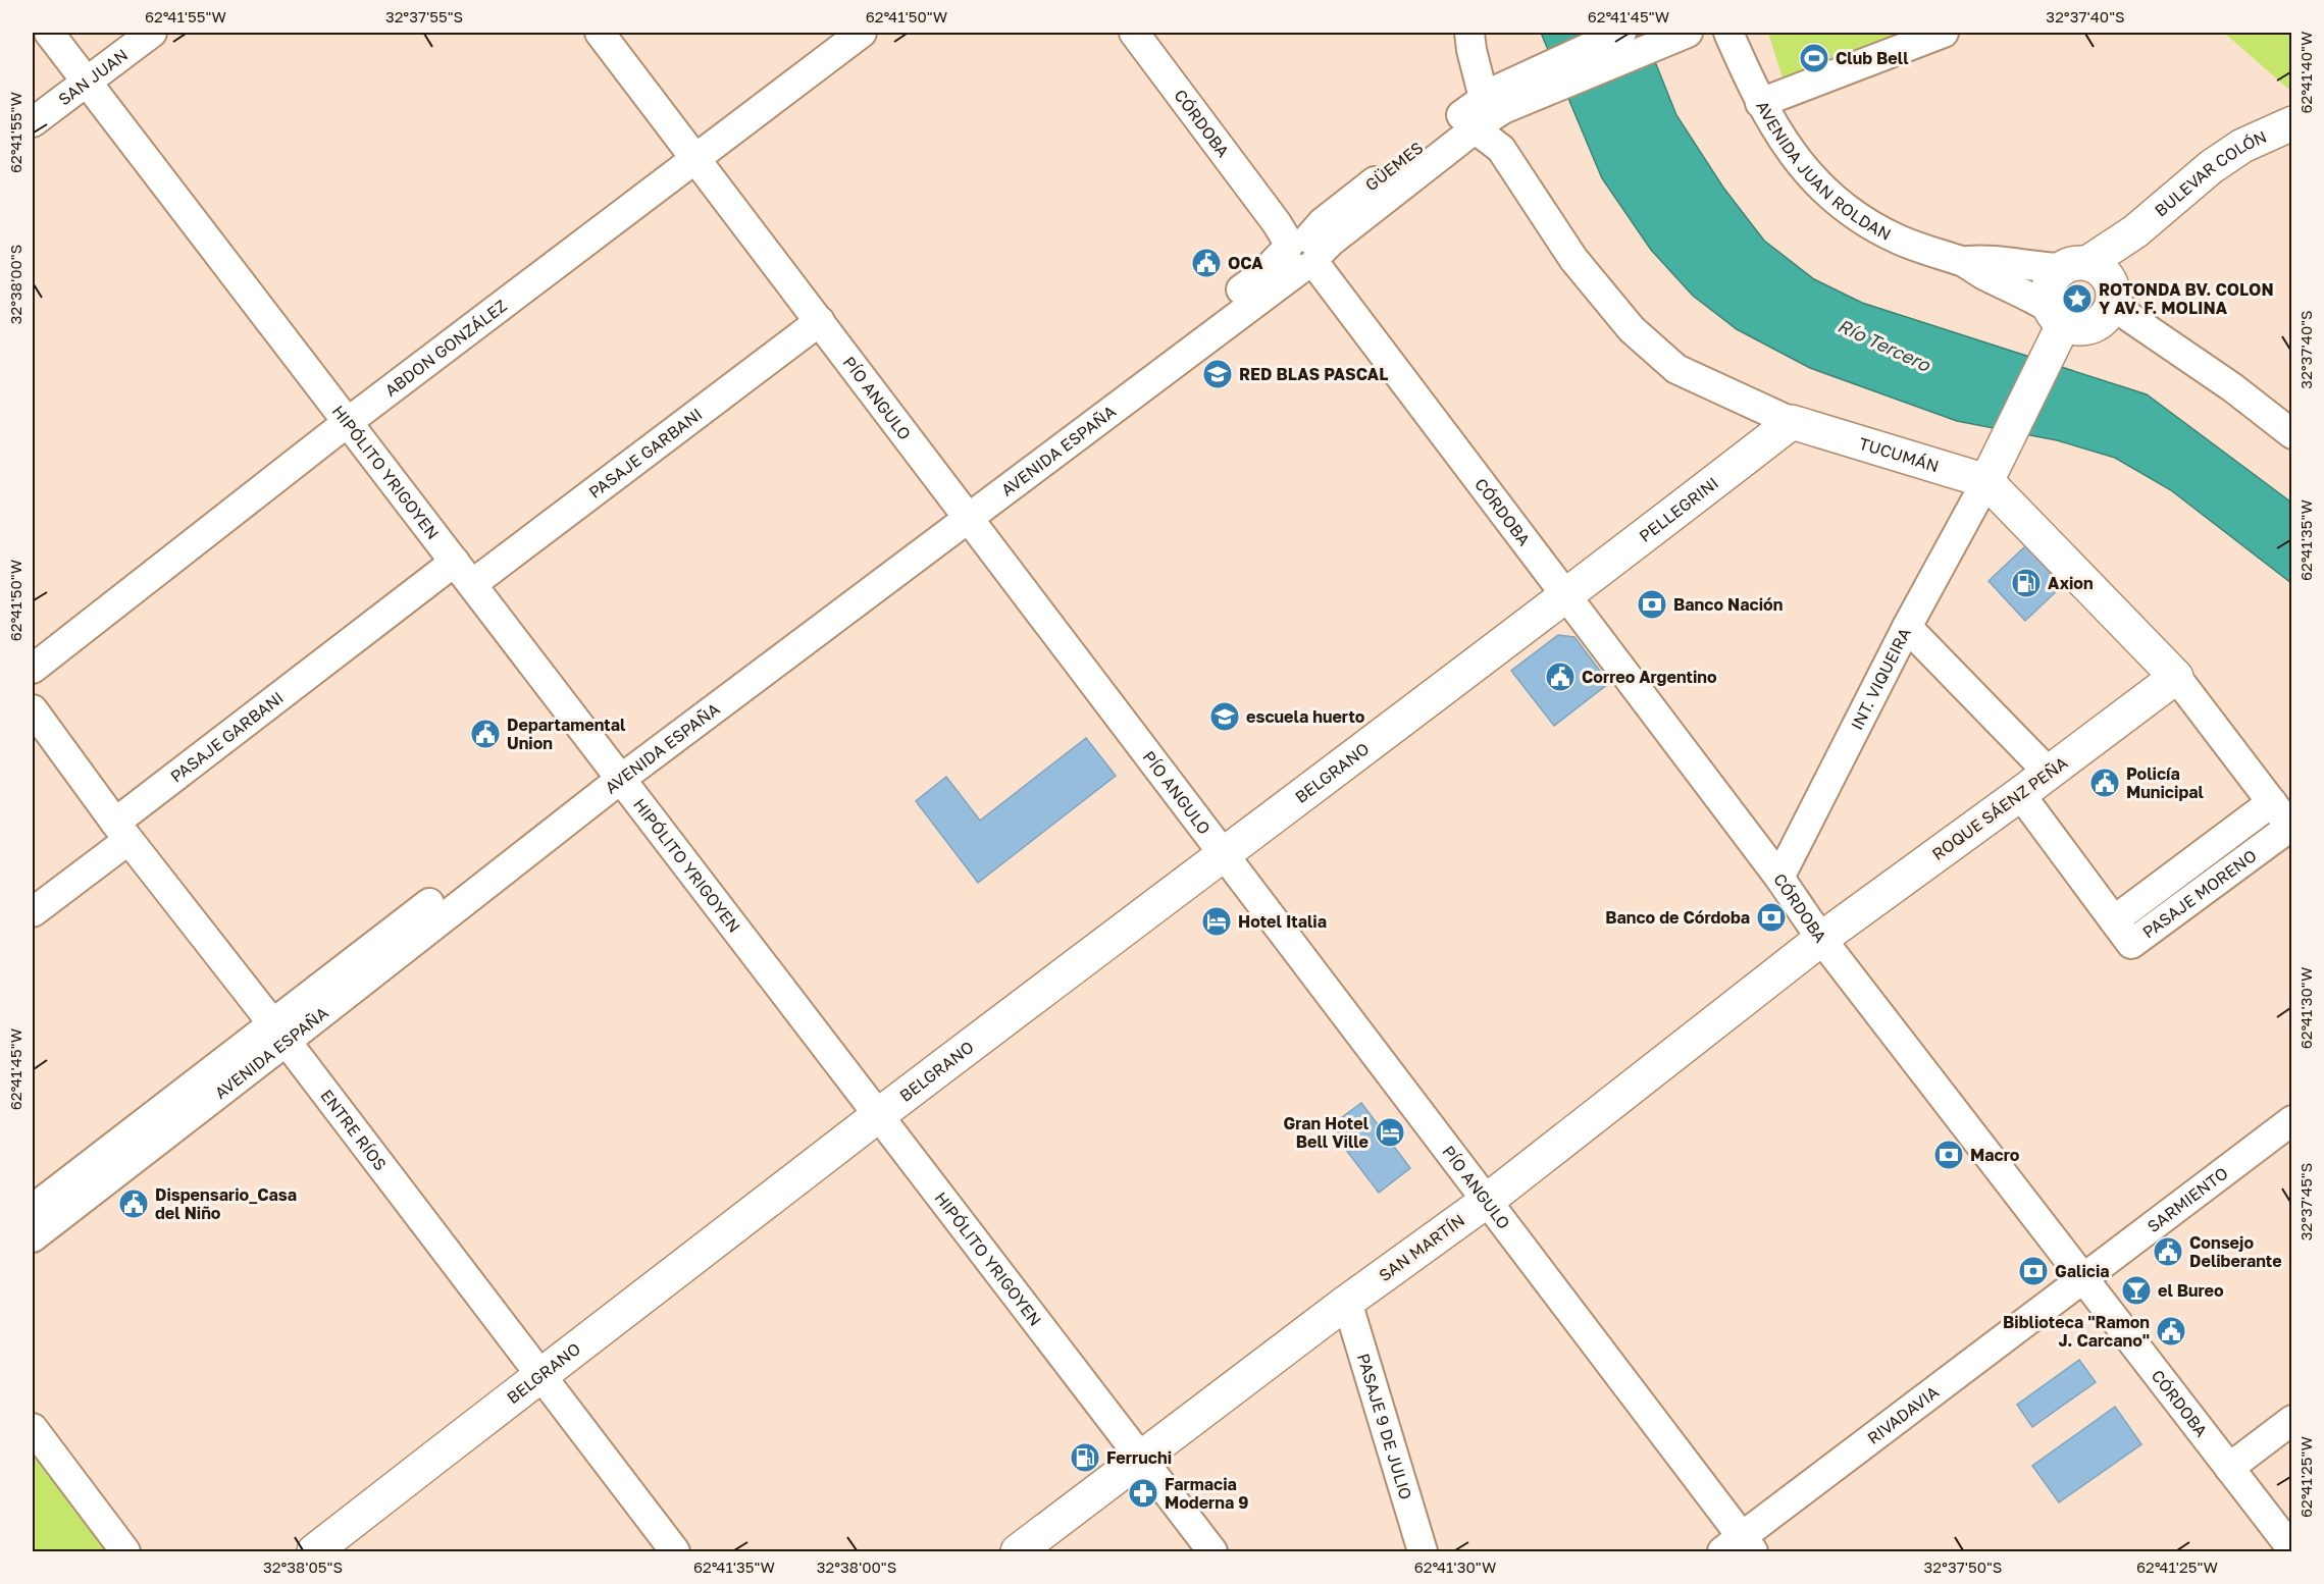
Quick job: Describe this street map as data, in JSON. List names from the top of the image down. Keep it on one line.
{"streets":{"main road":["BULEVAR COLÓN","TUCUMÁN","PELLEGRINI","BELGRANO","ROQUE SÁENZ PEÑA","SAN MARTÍN"],"street":["SAN JUAN","CÓRDOBA","GÜEMES","AVENIDA JUAN ROLDAN","ABDON GONZÁLEZ","PÍO ANGULO","AVENIDA ESPAÑA","PASAJE GARBANI","HIPÓLITO YRIGOYEN","INT. VIQUEIRA","PASAJE MORENO","ENTRE RÍOS","SARMIENTO","RIVADAVIA","PASAJE 9 DE JULIO"]},"crossings":[["SAN JUAN","HIPÓLITO YRIGOYEN"],["CÓRDOBA","GÜEMES"],["CÓRDOBA","AVENIDA ESPAÑA"],["CÓRDOBA","PELLEGRINI"],["CÓRDOBA","INT. VIQUEIRA"],["CÓRDOBA","BELGRANO"],["CÓRDOBA","ROQUE SÁENZ PEÑA"],["CÓRDOBA","SARMIENTO"],["CÓRDOBA","SAN MARTÍN"],["CÓRDOBA","RIVADAVIA"],["GÜEMES","AVENIDA ESPAÑA"],["GÜEMES","TUCUMÁN"],["AVENIDA JUAN ROLDAN","BULEVAR COLÓN"],["ABDON GONZÁLEZ","PÍO ANGULO"],["ABDON GONZÁLEZ","HIPÓLITO YRIGOYEN"],["PÍO ANGULO","AVENIDA ESPAÑA"],["PÍO ANGULO","PASAJE GARBANI"],["PÍO ANGULO","BELGRANO"],["PÍO ANGULO","SAN MARTÍN"],["PÍO ANGULO","RIVADAVIA"],["AVENIDA ESPAÑA","HIPÓLITO YRIGOYEN"],["AVENIDA ESPAÑA","ENTRE RÍOS"],["PASAJE GARBANI","HIPÓLITO YRIGOYEN"],["PASAJE GARBANI","ENTRE RÍOS"],["TUCUMÁN","PELLEGRINI"],["TUCUMÁN","INT. VIQUEIRA"],["TUCUMÁN","ROQUE SÁENZ PEÑA"],["TUCUMÁN","PASAJE MORENO"],["HIPÓLITO YRIGOYEN","BELGRANO"],["HIPÓLITO YRIGOYEN","SAN MARTÍN"],["PELLEGRINI","BELGRANO"],["BELGRANO","ENTRE RÍOS"],["ROQUE SÁENZ PEÑA","PASAJE MORENO"],["ROQUE SÁENZ PEÑA","SAN MARTÍN"],["SARMIENTO","RIVADAVIA"],["SAN MARTÍN","PASAJE 9 DE JULIO"]],"water":["Río Tercero"],"places":{"sports":["Club Bell"],"public building":["OCA","Correo Argentino","Departamental Union","Policía Municipal","Dispensario_Casa del Niño","Consejo Deliberante","Biblioteca \"Ramon J. Carcano\""],"place":["ROTONDA BV. COLON Y AV. F. MOLINA"],"school or university":["RED BLAS PASCAL","escuela huerto"],"fuel station":["Axion","Ferruchi"],"bank":["Banco Nación","Banco de Córdoba","Macro","Galicia"],"hotel":["Hotel Italia","Gran Hotel Bell Ville"],"bar":["el Bureo"],"pharmacy":["Farmacia Moderna 9"]},"coordinates":["62°41'55\"W","32°37'55\"S","62°41'50\"W","62°41'45\"W","32°37'40\"S","62°41'40\"W","32°38'00\"S","62°41'35\"W","62°41'30\"W","32°37'45\"S","62°41'25\"W","32°38'05\"S","32°37'50\"S"]}
